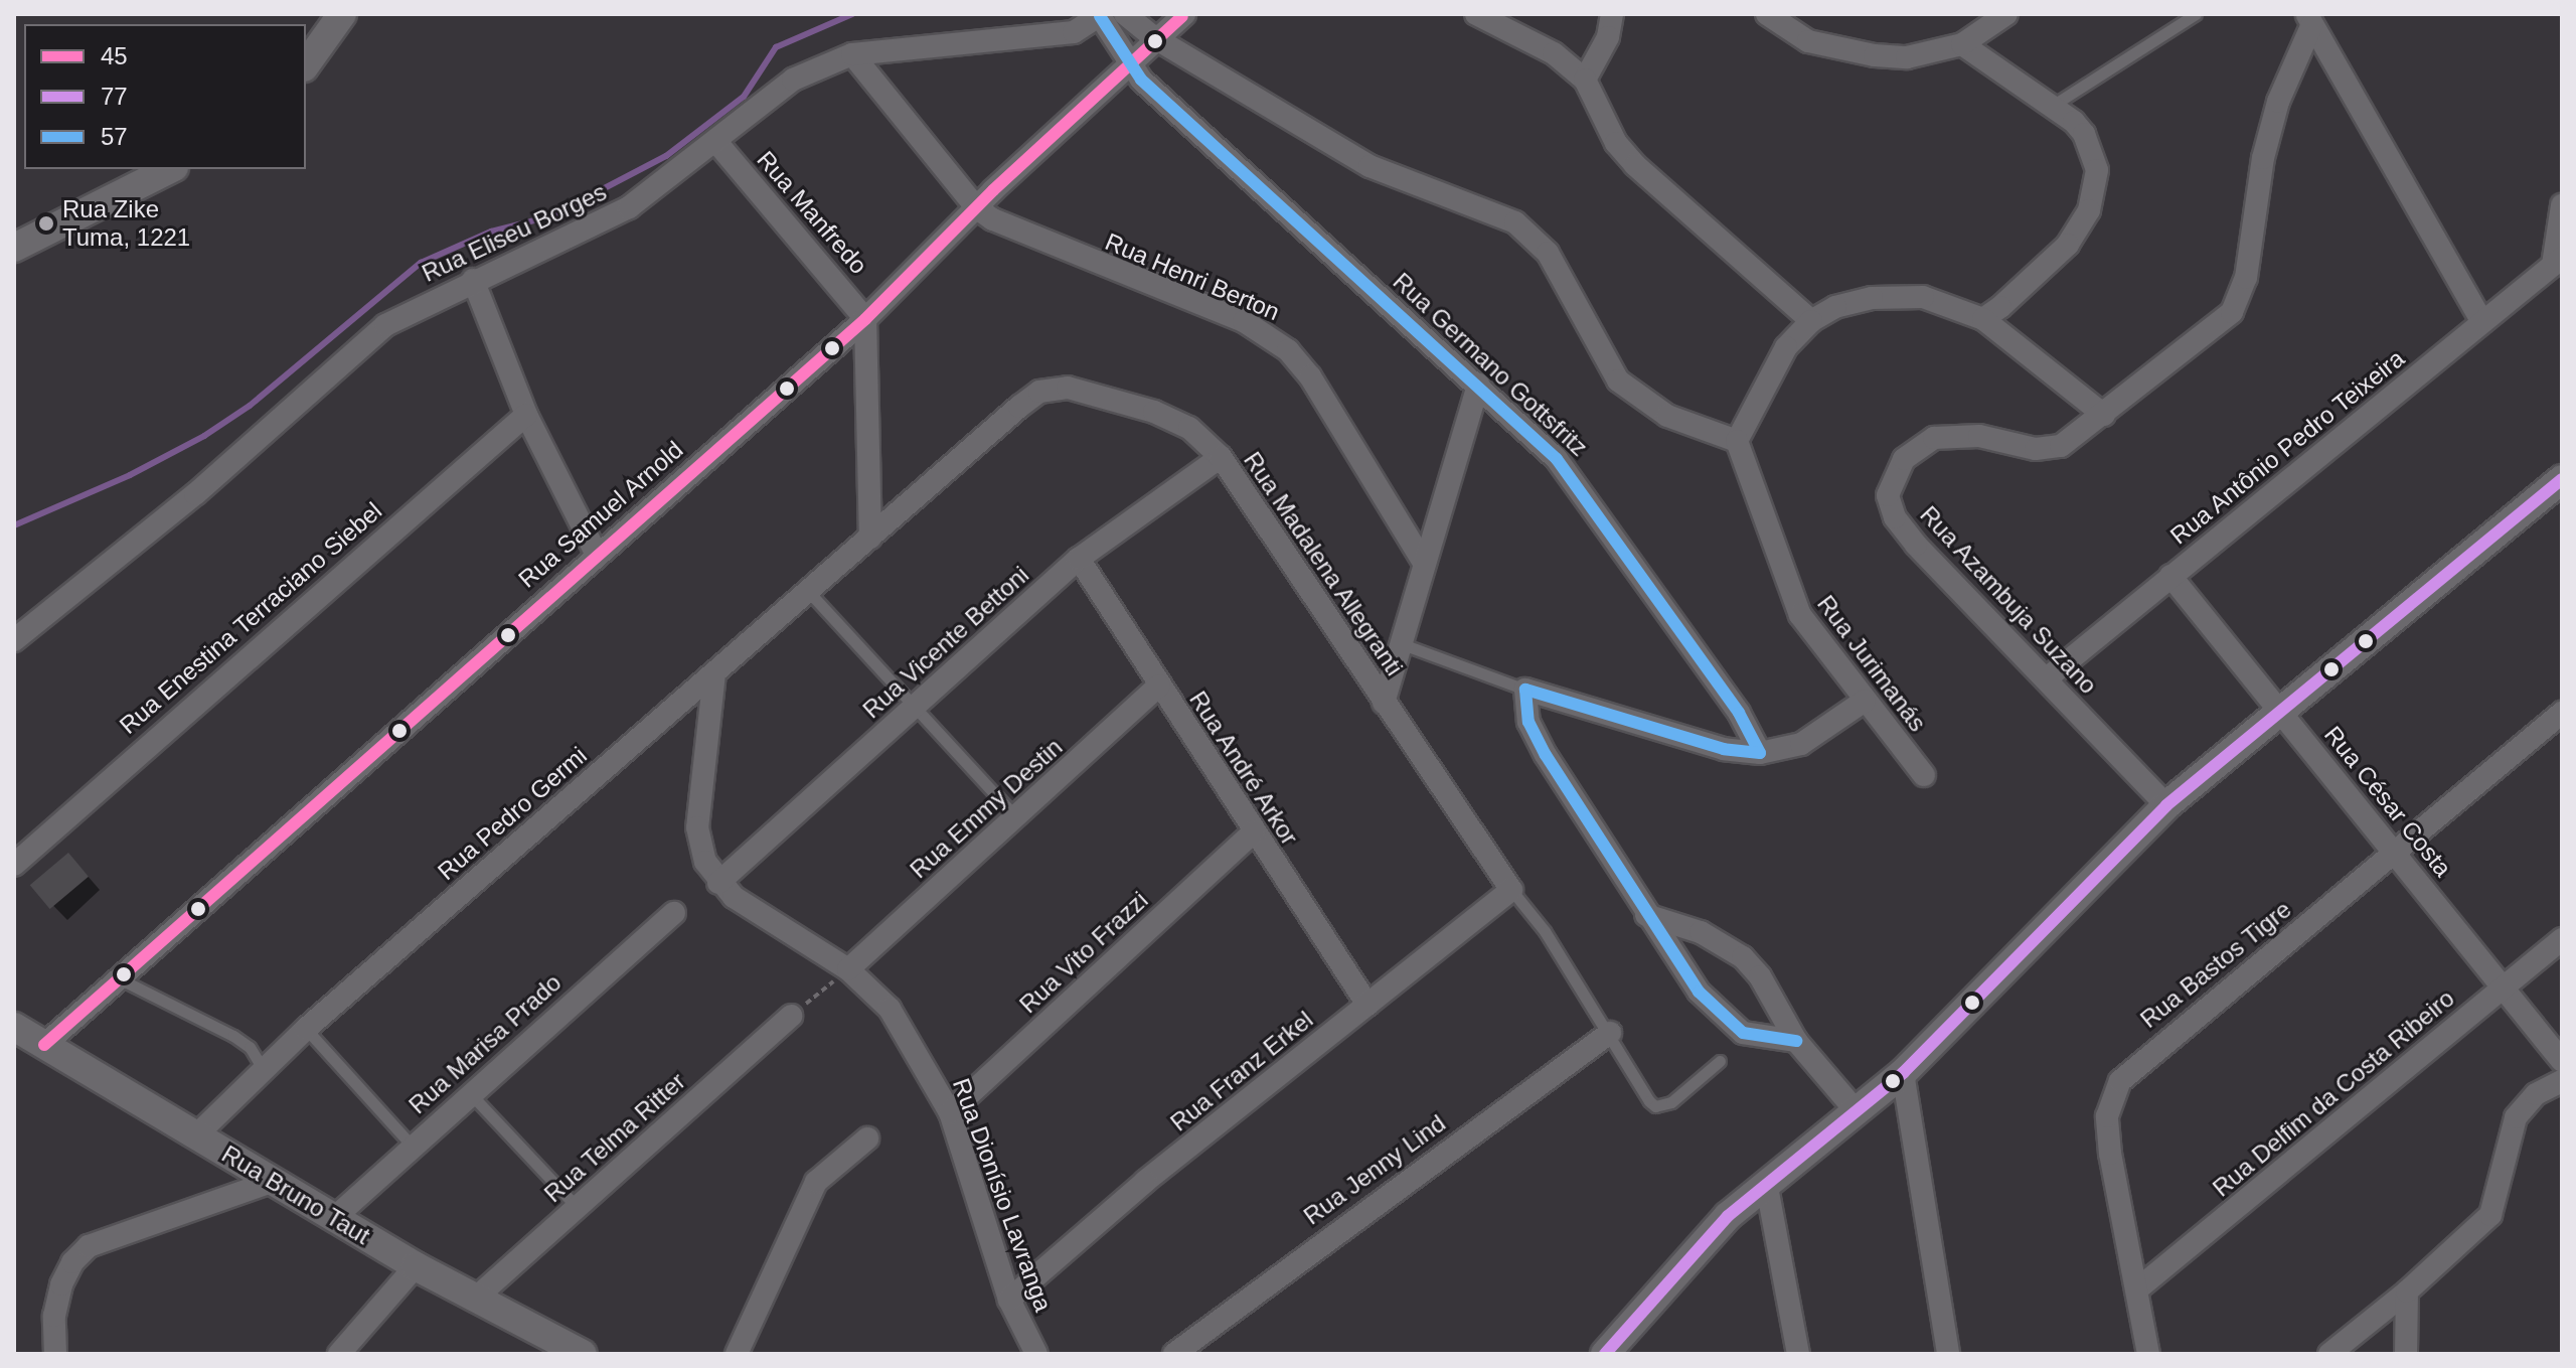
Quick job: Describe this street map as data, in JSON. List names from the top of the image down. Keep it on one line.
{"streets":{"street":["Rua Manfredo","Rua Eliseu Borges","Rua Henri Berton","Rua Germano Gottsfritz","Rua Antônio Pedro Teixeira","Rua Samuel Arnold","Rua Madalena Allegranti","Rua Azambuja Suzano","Rua Enestina Terraciano Siebel","Rua Vicente Bettoni","Rua Jurimanás","Rua André Arkor","Rua César Costa","Rua Emmy Destin","Rua Pedro Germi","Rua Vito Frazzi","Rua Bastos Tigre","Rua Marisa Prado","Rua Franz Erkel","Rua Delfim da Costa Ribeiro","Rua Telma Ritter","Rua Jenny Lind","Rua Bruno Taut","Rua Dionísio Lavranga"]},"crossings":[["Rua Manfredo","Rua Eliseu Borges"],["Rua Manfredo","Rua Samuel Arnold"],["Rua Eliseu Borges","Rua Germano Gottsfritz"],["Rua Henri Berton","Rua Samuel Arnold"],["Rua Germano Gottsfritz","Rua Samuel Arnold"],["Rua Antônio Pedro Teixeira","Rua Azambuja Suzano"],["Rua Antônio Pedro Teixeira","Rua César Costa"],["Rua Samuel Arnold","Rua Bruno Taut"],["Rua Madalena Allegranti","Rua Vicente Bettoni"],["Rua Madalena Allegranti","Rua Pedro Germi"],["Rua Madalena Allegranti","Rua Franz Erkel"],["Rua Vicente Bettoni","Rua André Arkor"],["Rua Vicente Bettoni","Rua Dionísio Lavranga"],["Rua André Arkor","Rua Emmy Destin"],["Rua André Arkor","Rua Vito Frazzi"],["Rua André Arkor","Rua Franz Erkel"],["Rua César Costa","Rua Bastos Tigre"],["Rua César Costa","Rua Delfim da Costa Ribeiro"],["Rua Emmy Destin","Rua Dionísio Lavranga"],["Rua Pedro Germi","Rua Bruno Taut"],["Rua Pedro Germi","Rua Dionísio Lavranga"],["Rua Vito Frazzi","Rua Dionísio Lavranga"],["Rua Bastos Tigre","Rua Delfim da Costa Ribeiro"],["Rua Marisa Prado","Rua Bruno Taut"],["Rua Franz Erkel","Rua Dionísio Lavranga"],["Rua Telma Ritter","Rua Bruno Taut"]],"places":["Rua Zike Tuma, 1221"],"lines":["transit line 45","transit line 57","transit line 77"],"legend":["45","77","57"]}
